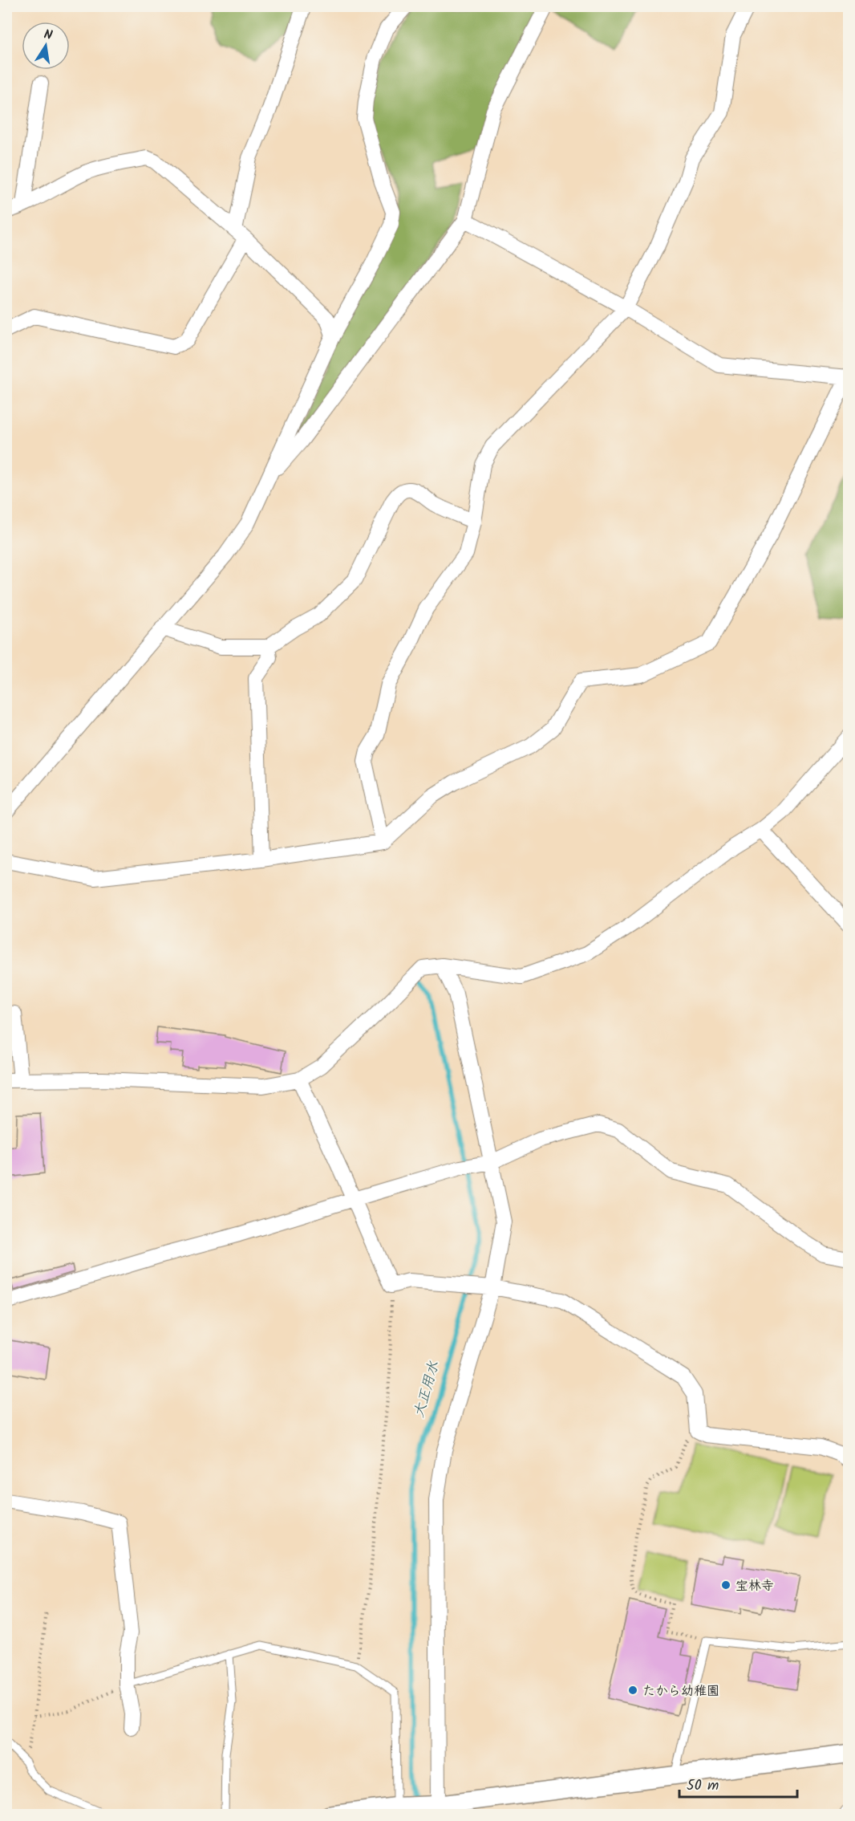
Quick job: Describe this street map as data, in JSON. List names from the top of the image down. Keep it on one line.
{"water":["大正用水"],"places":["宝林寺","たから幼稚園"],"scale_bar":"50 m","north":"top"}
